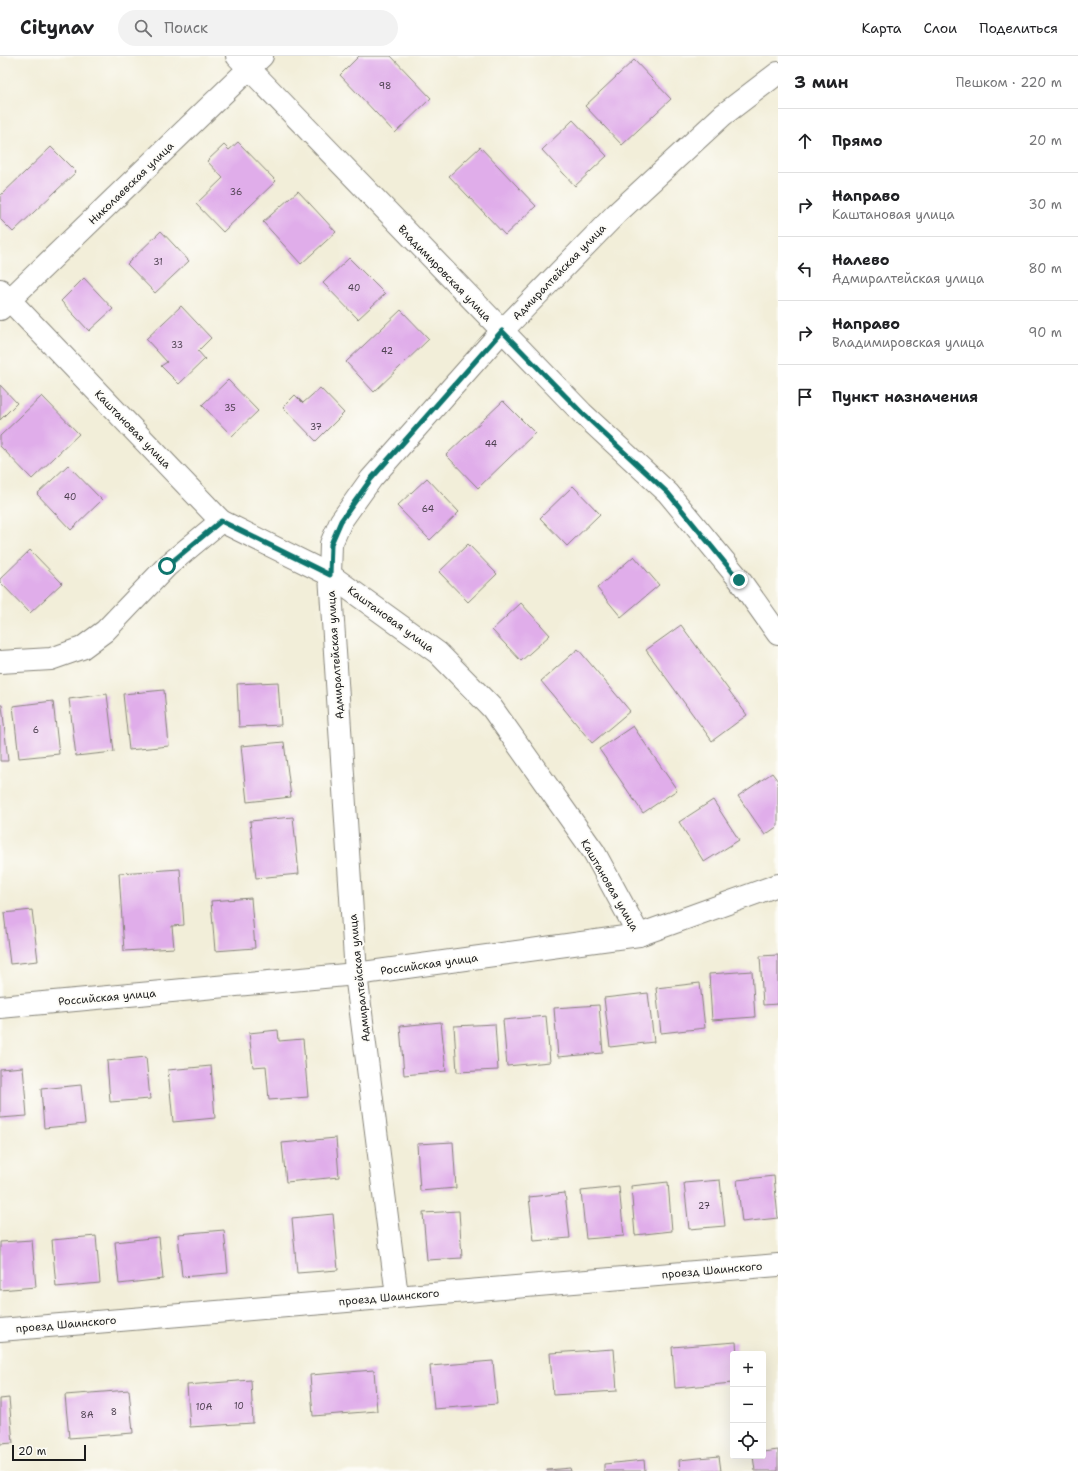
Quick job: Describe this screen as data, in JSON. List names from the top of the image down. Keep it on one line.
{"streets":{"street":["Николаевская улица","Адмиралтейская улица","Владимировская улица","Каштановая улица","Российская улица","проезд Шаинского"]},"crossings":[["Николаевская улица","Владимировская улица"],["Николаевская улица","Каштановая улица"],["Адмиралтейская улица","Владимировская улица"],["Адмиралтейская улица","Каштановая улица"],["Адмиралтейская улица","Российская улица"],["Адмиралтейская улица","проезд Шаинского"],["Каштановая улица","Российская улица"]],"house_numbers":["98","36","31","40","33","42","35","37","44","40","64","6","27","10","10А","8","8А"],"scale_bar":"20 m","page":{"header":"Citynav","search":"Поиск","nav":["Карта","Слои","Поделиться"],"heading":["3 мин","Пешком · 220 m"],"list":[["Прямо","20 m"],["Направо","Каштановая улица","30 m"],["Налево","Адмиралтейская улица","80 m"],["Направо","Владимировская улица","90 m"],"Пункт назначения"],"map_buttons":["+","−"],"scale":"20 m"}}
